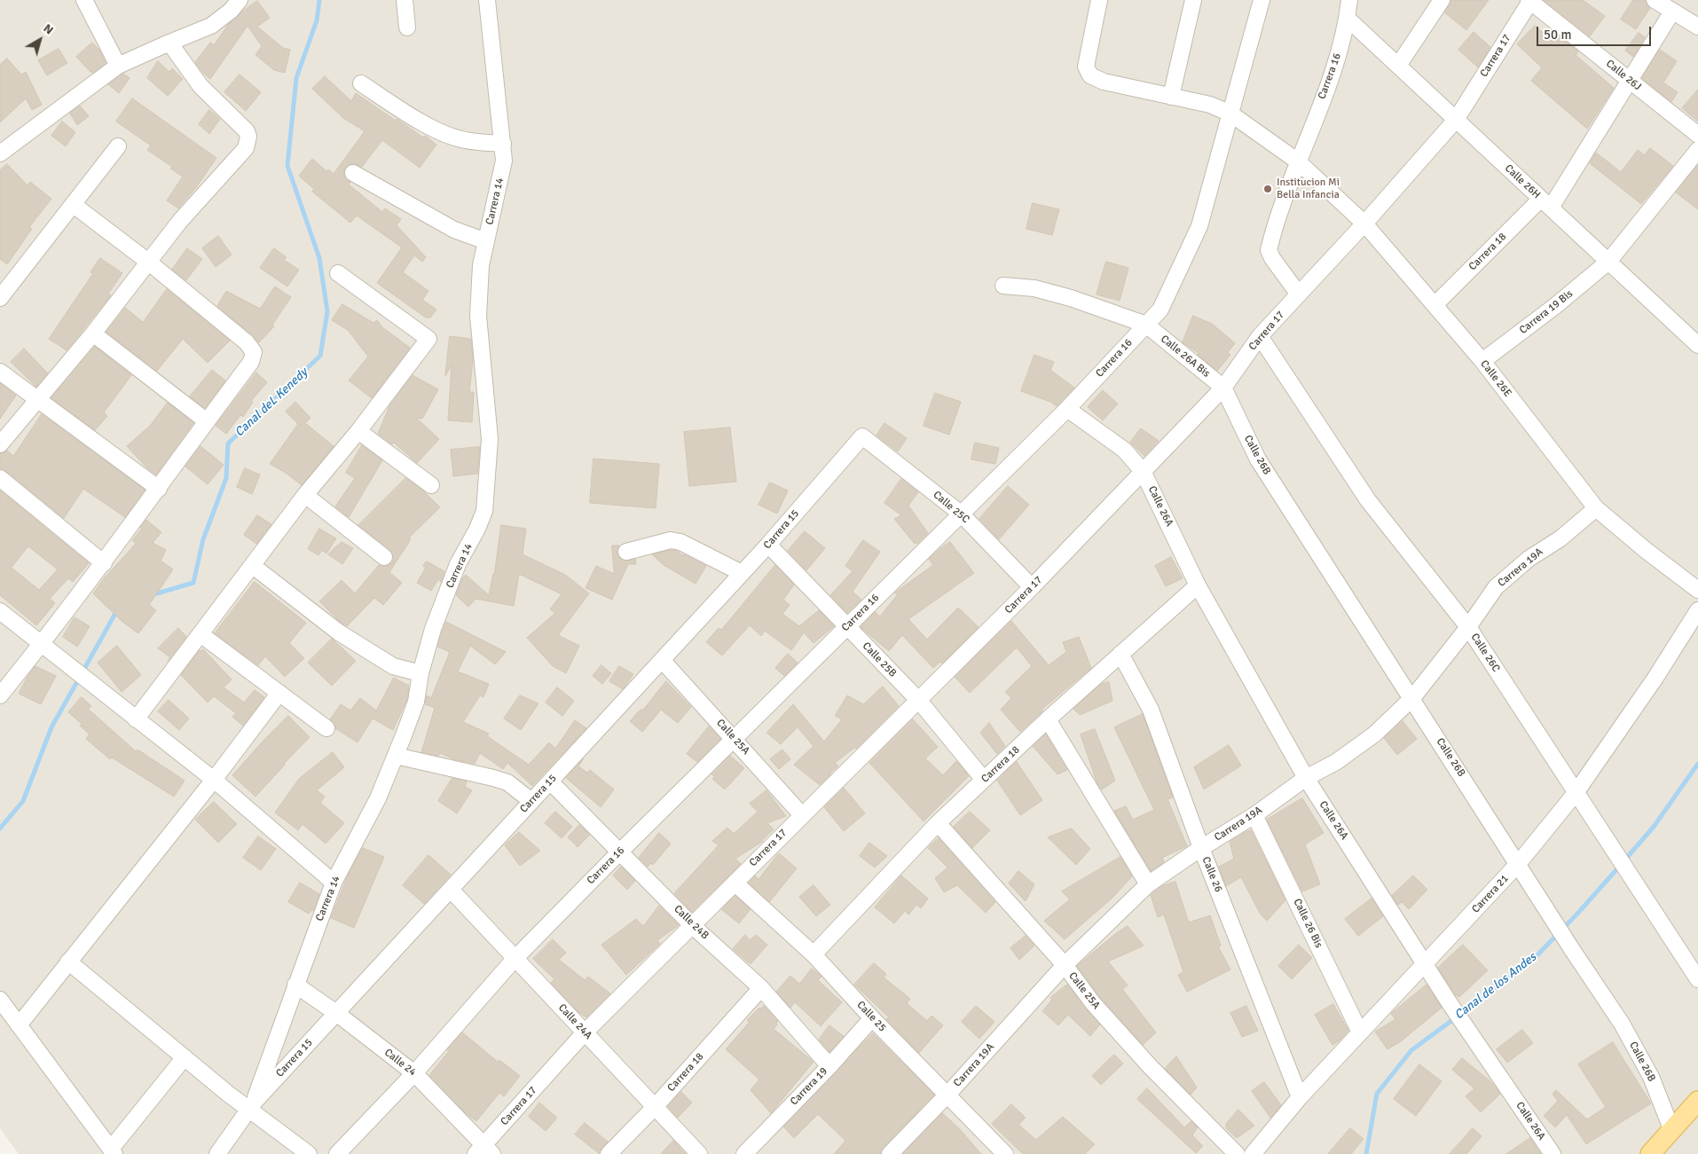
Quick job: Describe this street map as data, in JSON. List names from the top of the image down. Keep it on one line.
{"streets":{"street":["Carrera 17","Calle 26J","Carrera 16","Calle 26H","Carrera 14","Carrera 18","Carrera 19 Bis","Calle 26A Bis","Calle 26E","Calle 26B","Calle 26A","Calle 25C","Carrera 15","Carrera 19A","Calle 26C","Calle 25B","Calle 25A","Calle 26","Carrera 21","Calle 24B","Calle 26 Bis","Calle 25","Calle 24A","Calle 24","Carrera 19"]},"crossings":[["Carrera 17","Calle 26J"],["Carrera 17","Carrera 16"],["Carrera 17","Calle 26H"],["Carrera 17","Calle 26A Bis"],["Carrera 17","Calle 26E"],["Carrera 17","Calle 26B"],["Carrera 17","Calle 26A"],["Carrera 17","Calle 25C"],["Carrera 17","Calle 26C"],["Carrera 17","Calle 25B"],["Carrera 17","Calle 25A"],["Carrera 17","Calle 24B"],["Carrera 17","Calle 25"],["Carrera 17","Calle 24A"],["Carrera 17","Calle 24"],["Calle 26J","Carrera 18"],["Carrera 16","Calle 26H"],["Carrera 16","Calle 26A Bis"],["Carrera 16","Calle 26E"],["Carrera 16","Calle 26A"],["Carrera 16","Calle 25C"],["Carrera 16","Calle 25B"],["Carrera 16","Calle 25A"],["Carrera 16","Calle 24B"],["Carrera 16","Calle 24A"],["Carrera 16","Calle 24"],["Calle 26H","Carrera 18"],["Calle 26H","Carrera 19 Bis"],["Carrera 14","Carrera 15"],["Carrera 14","Calle 24"],["Carrera 18","Calle 26E"],["Carrera 18","Calle 26A"],["Carrera 18","Calle 25B"],["Carrera 18","Calle 25A"],["Carrera 18","Calle 26"],["Carrera 18","Calle 24B"],["Carrera 18","Calle 25"],["Carrera 18","Calle 24A"],["Carrera 19 Bis","Calle 26E"],["Calle 26A Bis","Calle 26B"],["Calle 26E","Carrera 19A"],["Calle 26B","Carrera 19A"],["Calle 26B","Carrera 21"],["Calle 26A","Carrera 19A"],["Calle 26A","Carrera 21"],["Calle 25C","Carrera 15"],["Carrera 15","Calle 25B"],["Carrera 15","Calle 25A"],["Carrera 15","Calle 24B"],["Carrera 15","Calle 24A"],["Carrera 15","Calle 24"],["Carrera 19A","Calle 26C"],["Carrera 19A","Calle 25A"],["Carrera 19A","Calle 26"],["Carrera 19A","Calle 26 Bis"],["Carrera 19A","Calle 25"],["Calle 26C","Carrera 21"],["Calle 26","Carrera 21"],["Carrera 21","Calle 26 Bis"],["Calle 24B","Carrera 19"],["Calle 25","Carrera 19"]],"water":["Canal deL Kenedy","Canal de los Andes"],"places":["Institucion Mi Bella Infancia"],"scale_bar":"50 m","north":"top right"}
